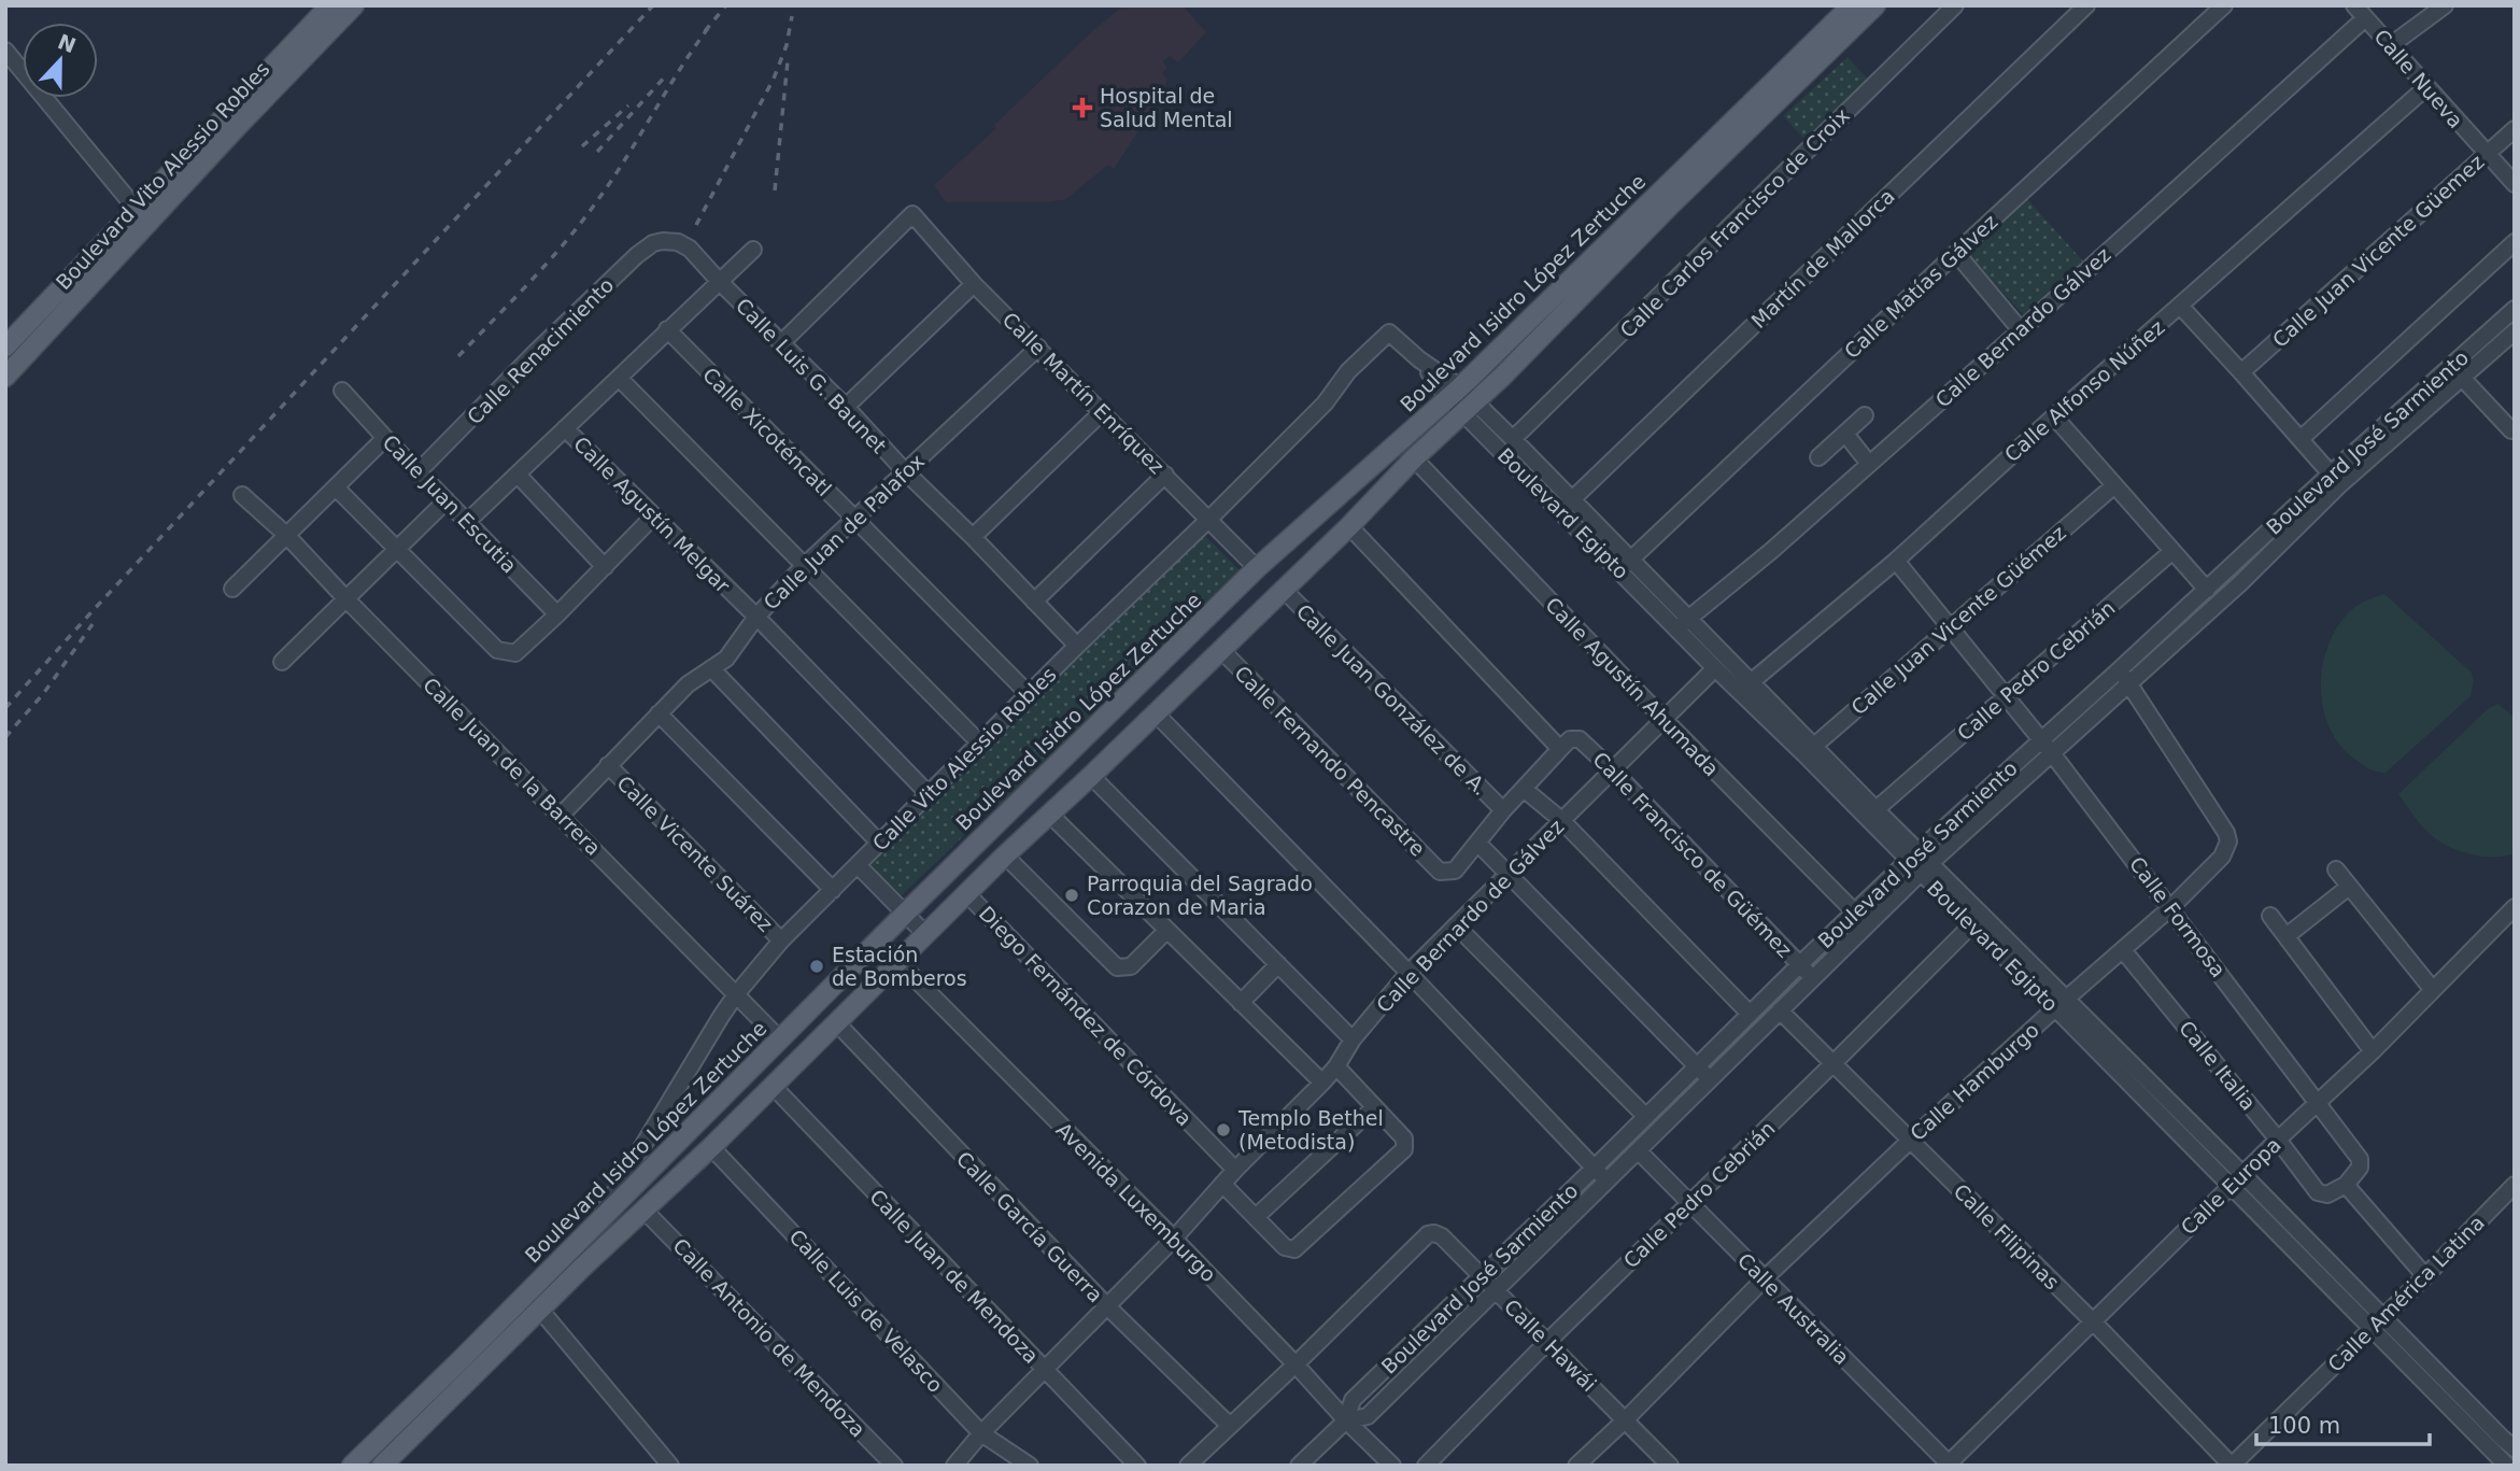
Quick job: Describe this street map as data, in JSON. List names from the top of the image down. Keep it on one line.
{"streets":{"main road":["Boulevard Vito Alessio Robles","Boulevard Isidro López Zertuche"],"street":["Calle Nueva","Calle Carlos Francisco de Croix","Calle Juan Vicente Güemez","Martín de Mallorca","Calle Matías Gálvez","Calle Bernardo Gálvez","Calle Renacimiento","Calle Luis G. Baunet","Calle Alfonso Núñez","Calle Martín Enríquez","Calle Xicoténcatl","Boulevard José Sarmiento","Calle Juan Escutia","Boulevard Egipto","Calle Agustín Melgar","Calle Juan de Palafox","Calle Juan Vicente Güémez","Calle Pedro Cebrián","Calle Agustín Ahumada","Calle Juan González de A.","Calle Vito Alessio Robles","Calle Fernando Pencastre","Calle Juan de la Barrera","Calle Vicente Suárez","Calle Francisco de Güémez","Calle Bernardo de Gálvez","Calle Formosa","Diego Fernández de Córdova","Calle Italia","Calle Hamburgo","Calle Europa","Avenida Luxemburgo","Calle García Guerra","Calle Filipinas","Calle Juan de Mendoza","Calle América Latina","Calle Australia","Calle Luis de Velasco","Calle Antonio de Mendoza","Calle Hawái"]},"crossings":[["Calle Nueva","Calle Juan Vicente Güemez"],["Calle Nueva","Calle Bernardo Gálvez"],["Calle Nueva","Calle Alfonso Núñez"],["Calle Carlos Francisco de Croix","Boulevard Egipto"],["Martín de Mallorca","Boulevard Egipto"],["Calle Matías Gálvez","Boulevard Egipto"],["Boulevard Isidro López Zertuche","Calle Martín Enríquez"],["Boulevard Isidro López Zertuche","Boulevard Egipto"],["Boulevard Isidro López Zertuche","Calle Agustín Ahumada"],["Boulevard Isidro López Zertuche","Calle Juan González de A."],["Boulevard Isidro López Zertuche","Calle Vito Alessio Robles"],["Boulevard Isidro López Zertuche","Calle Fernando Pencastre"],["Boulevard Isidro López Zertuche","Calle Juan de la Barrera"],["Boulevard Isidro López Zertuche","Calle Francisco de Güémez"],["Boulevard Isidro López Zertuche","Diego Fernández de Córdova"],["Boulevard Isidro López Zertuche","Avenida Luxemburgo"],["Boulevard Isidro López Zertuche","Calle García Guerra"],["Boulevard Isidro López Zertuche","Calle Juan de Mendoza"],["Boulevard Isidro López Zertuche","Calle Luis de Velasco"],["Boulevard Isidro López Zertuche","Calle Antonio de Mendoza"],["Calle Bernardo Gálvez","Boulevard Egipto"],["Calle Renacimiento","Calle Luis G. Baunet"],["Calle Renacimiento","Calle Juan Escutia"],["Calle Luis G. Baunet","Calle Martín Enríquez"],["Calle Luis G. Baunet","Calle Juan de Palafox"],["Calle Luis G. Baunet","Calle Vito Alessio Robles"],["Calle Alfonso Núñez","Boulevard Egipto"],["Calle Alfonso Núñez","Calle Formosa"],["Calle Martín Enríquez","Calle Juan de Palafox"],["Calle Martín Enríquez","Calle Vito Alessio Robles"],["Calle Xicoténcatl","Calle Juan de Palafox"],["Calle Xicoténcatl","Calle Vito Alessio Robles"],["Boulevard José Sarmiento","Boulevard Egipto"],["Boulevard José Sarmiento","Calle Agustín Ahumada"],["Boulevard José Sarmiento","Calle Francisco de Güémez"],["Boulevard José Sarmiento","Calle Formosa"],["Boulevard José Sarmiento","Calle Hamburgo"],["Boulevard José Sarmiento","Avenida Luxemburgo"],["Boulevard José Sarmiento","Calle Filipinas"],["Boulevard José Sarmiento","Calle Australia"],["Boulevard José Sarmiento","Calle Hawái"],["Boulevard Egipto","Calle Juan Vicente Güémez"],["Boulevard Egipto","Calle Pedro Cebrián"],["Boulevard Egipto","Calle Vito Alessio Robles"],["Boulevard Egipto","Calle Bernardo de Gálvez"],["Boulevard Egipto","Calle Hamburgo"],["Boulevard Egipto","Calle Europa"],["Boulevard Egipto","Calle América Latina"],["Calle Agustín Melgar","Calle Juan de Palafox"],["Calle Agustín Melgar","Calle Vito Alessio Robles"],["Calle Juan de Palafox","Calle Juan de la Barrera"],["Calle Juan de Palafox","Calle Vicente Suárez"],["Calle Juan Vicente Güémez","Calle Formosa"],["Calle Pedro Cebrián","Calle Formosa"],["Calle Pedro Cebrián","Calle Filipinas"],["Calle Pedro Cebrián","Calle Australia"],["Calle Pedro Cebrián","Calle Hawái"],["Calle Agustín Ahumada","Calle Bernardo de Gálvez"],["Calle Vito Alessio Robles","Calle Juan de la Barrera"],["Calle Vito Alessio Robles","Calle Vicente Suárez"],["Calle Francisco de Güémez","Calle Bernardo de Gálvez"],["Calle Bernardo de Gálvez","Diego Fernández de Córdova"],["Calle Bernardo de Gálvez","Avenida Luxemburgo"],["Calle Bernardo de Gálvez","Calle García Guerra"],["Calle Bernardo de Gálvez","Calle Juan de Mendoza"],["Calle Bernardo de Gálvez","Calle Luis de Velasco"],["Calle Formosa","Calle Italia"],["Calle Formosa","Calle Hamburgo"],["Calle Formosa","Calle Europa"],["Calle Italia","Calle Hamburgo"],["Calle Italia","Calle Europa"],["Calle Hamburgo","Calle Filipinas"],["Calle Hamburgo","Calle Australia"],["Calle Hamburgo","Calle Hawái"],["Calle Europa","Calle Filipinas"],["Calle Europa","Calle Australia"],["Avenida Luxemburgo","Calle Hawái"],["Calle Filipinas","Calle América Latina"]],"places":{"health":["Hospital de Salud Mental"],"other":["Parroquia del Sagrado Corazon de Maria","Estación de Bomberos","Templo Bethel (Metodista)"]},"scale_bar":"100 m","north":"top"}
